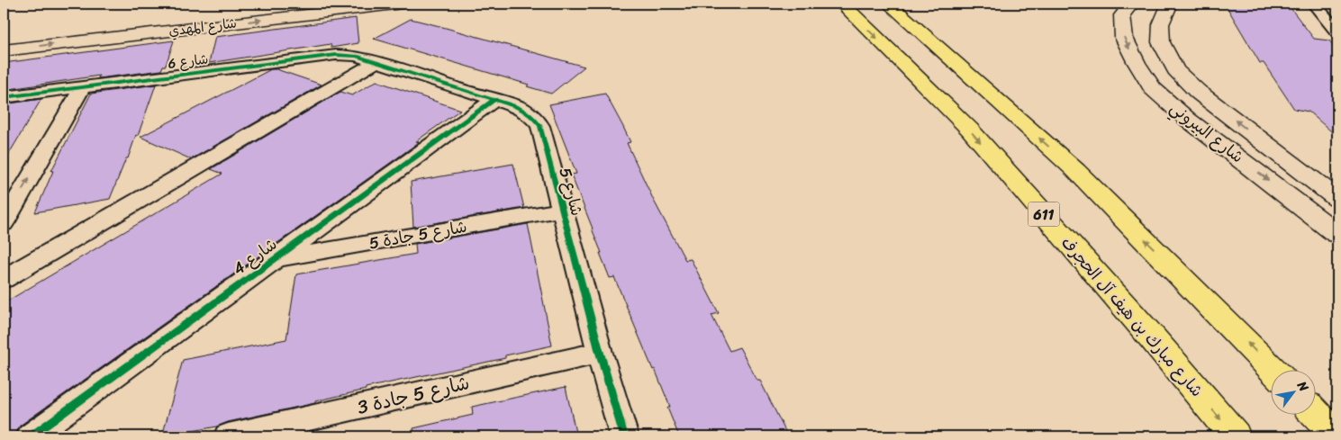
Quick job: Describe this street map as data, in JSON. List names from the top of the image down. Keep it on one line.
{"streets":{"main road":["611","شارع مبارك بن هيف آل الحجرف"],"street":["شارع المهدي","شارع 6","شارع البيروني","شارع 5","شارع 5 جادة 5","شارع 4","شارع 5 جادة 3"]},"crossings":[["شارع 6","شارع 5"],["شارع 5","شارع 5 جادة 5"],["شارع 5","شارع 4"],["شارع 5","شارع 5 جادة 3"],["شارع 5 جادة 5","شارع 4"]],"north":"top right"}
